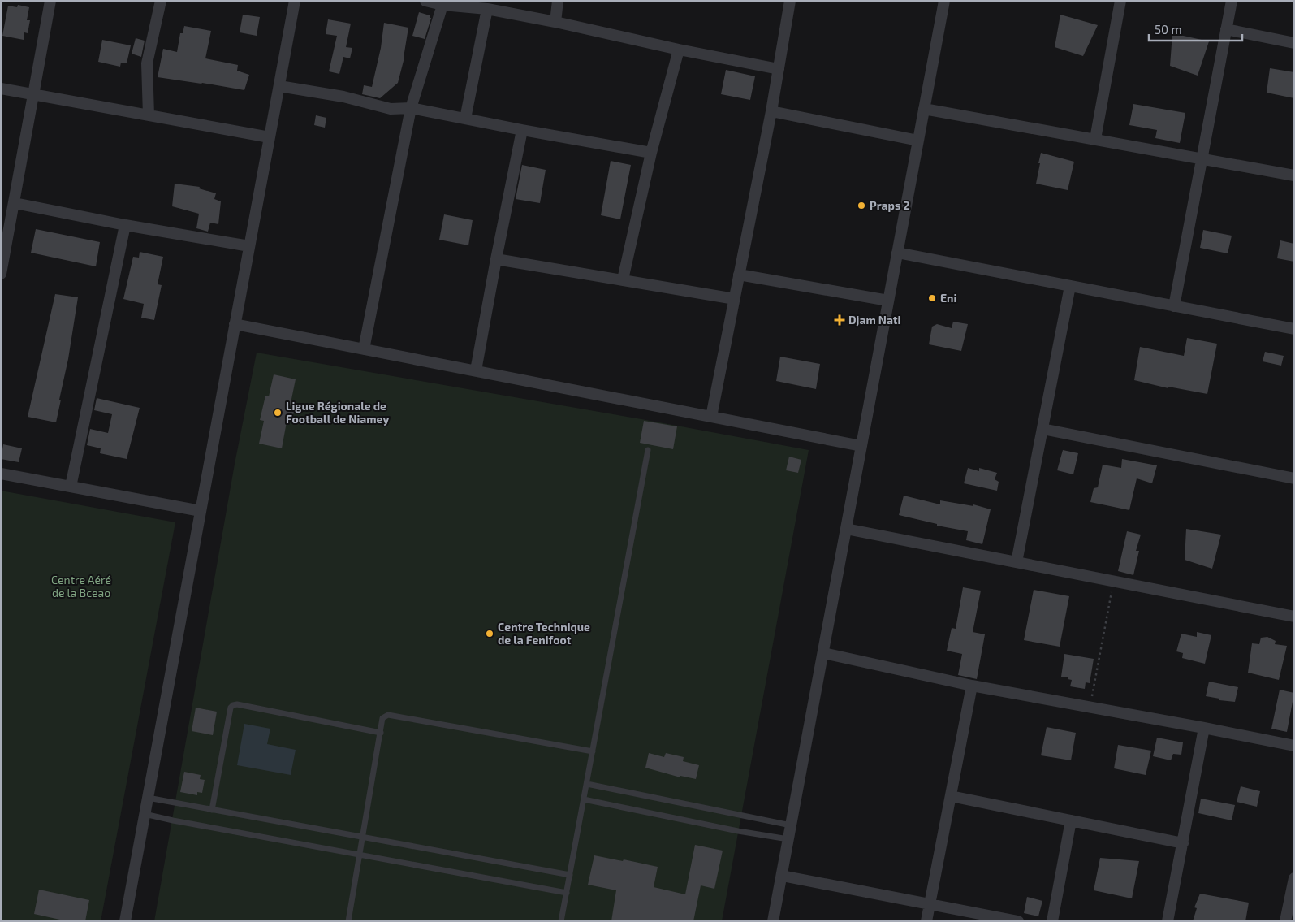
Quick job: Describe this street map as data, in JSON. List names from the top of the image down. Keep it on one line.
{"parks":["Centre Aéré de la Bceao"],"places":{"other":["Praps 2","Eni","Ligue Régionale de Football de Niamey","Centre Technique de la Fenifoot"],"health":["Djam Nati"]},"scale_bar":"50 m"}
